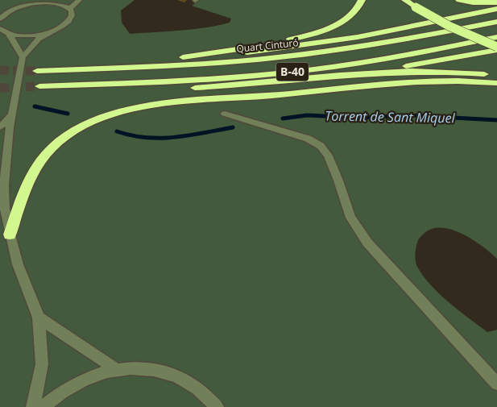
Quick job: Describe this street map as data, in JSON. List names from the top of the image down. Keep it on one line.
{"streets":{"highway":["Quart Cinturó","B-40"]},"water":["Torrent de Sant Miquel"]}
